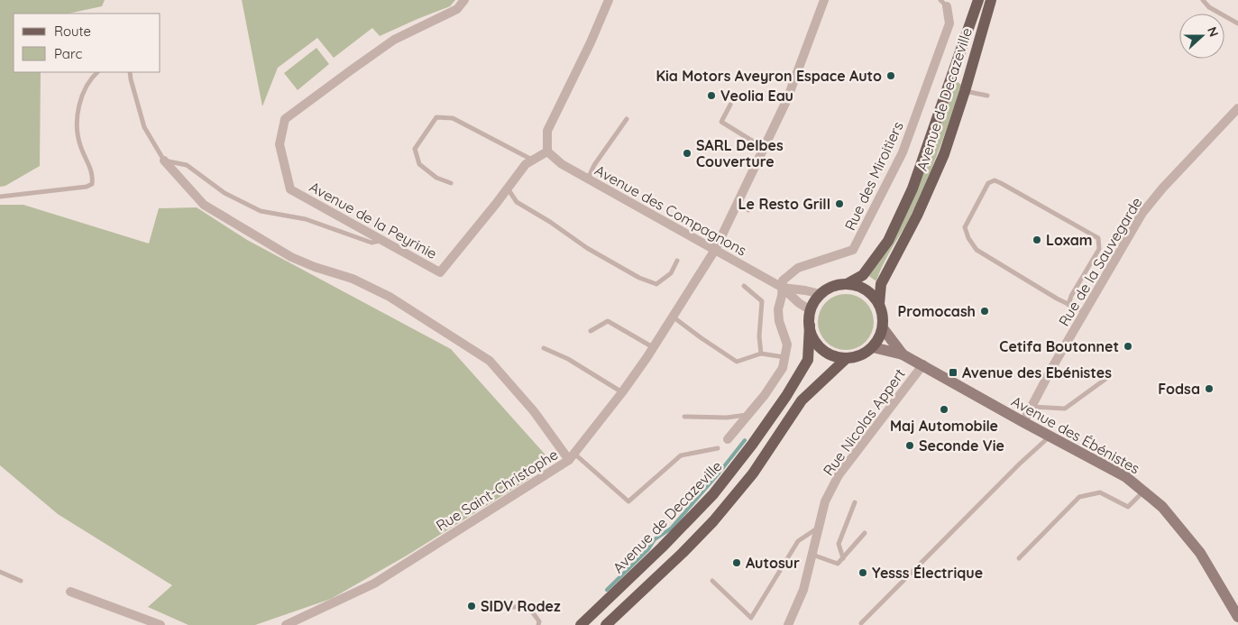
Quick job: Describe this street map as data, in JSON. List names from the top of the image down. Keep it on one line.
{"streets":{"main road":["Avenue de Decazeville"],"street":["Rue des Miroitiers","Avenue des Compagnons","Avenue de la Peyrinie","Rue de la Sauvegarde","Rue Nicolas Appert","Avenue des Ébénistes","Rue Saint-Christophe"]},"crossings":[["Avenue de Decazeville","Avenue des Compagnons"],["Avenue de Decazeville","Avenue des Ébénistes"],["Rue des Miroitiers","Avenue des Compagnons"],["Avenue des Compagnons","Avenue de la Peyrinie"],["Avenue des Compagnons","Avenue des Ébénistes"],["Avenue des Compagnons","Rue Saint-Christophe"],["Rue de la Sauvegarde","Avenue des Ébénistes"],["Rue Nicolas Appert","Avenue des Ébénistes"]],"places":{"other":["Kia Motors Aveyron Espace Auto","Veolia Eau","SARL Delbes Couverture","Le Resto Grill","Loxam","Promocash","Cetifa Boutonnet","Fodsa","Maj Automobile","Seconde Vie","Autosur","Yesss Électrique","SIDV Rodez"],"transit":["Avenue des Ebénistes"]},"legend":["Route","Parc"],"north":"right"}
